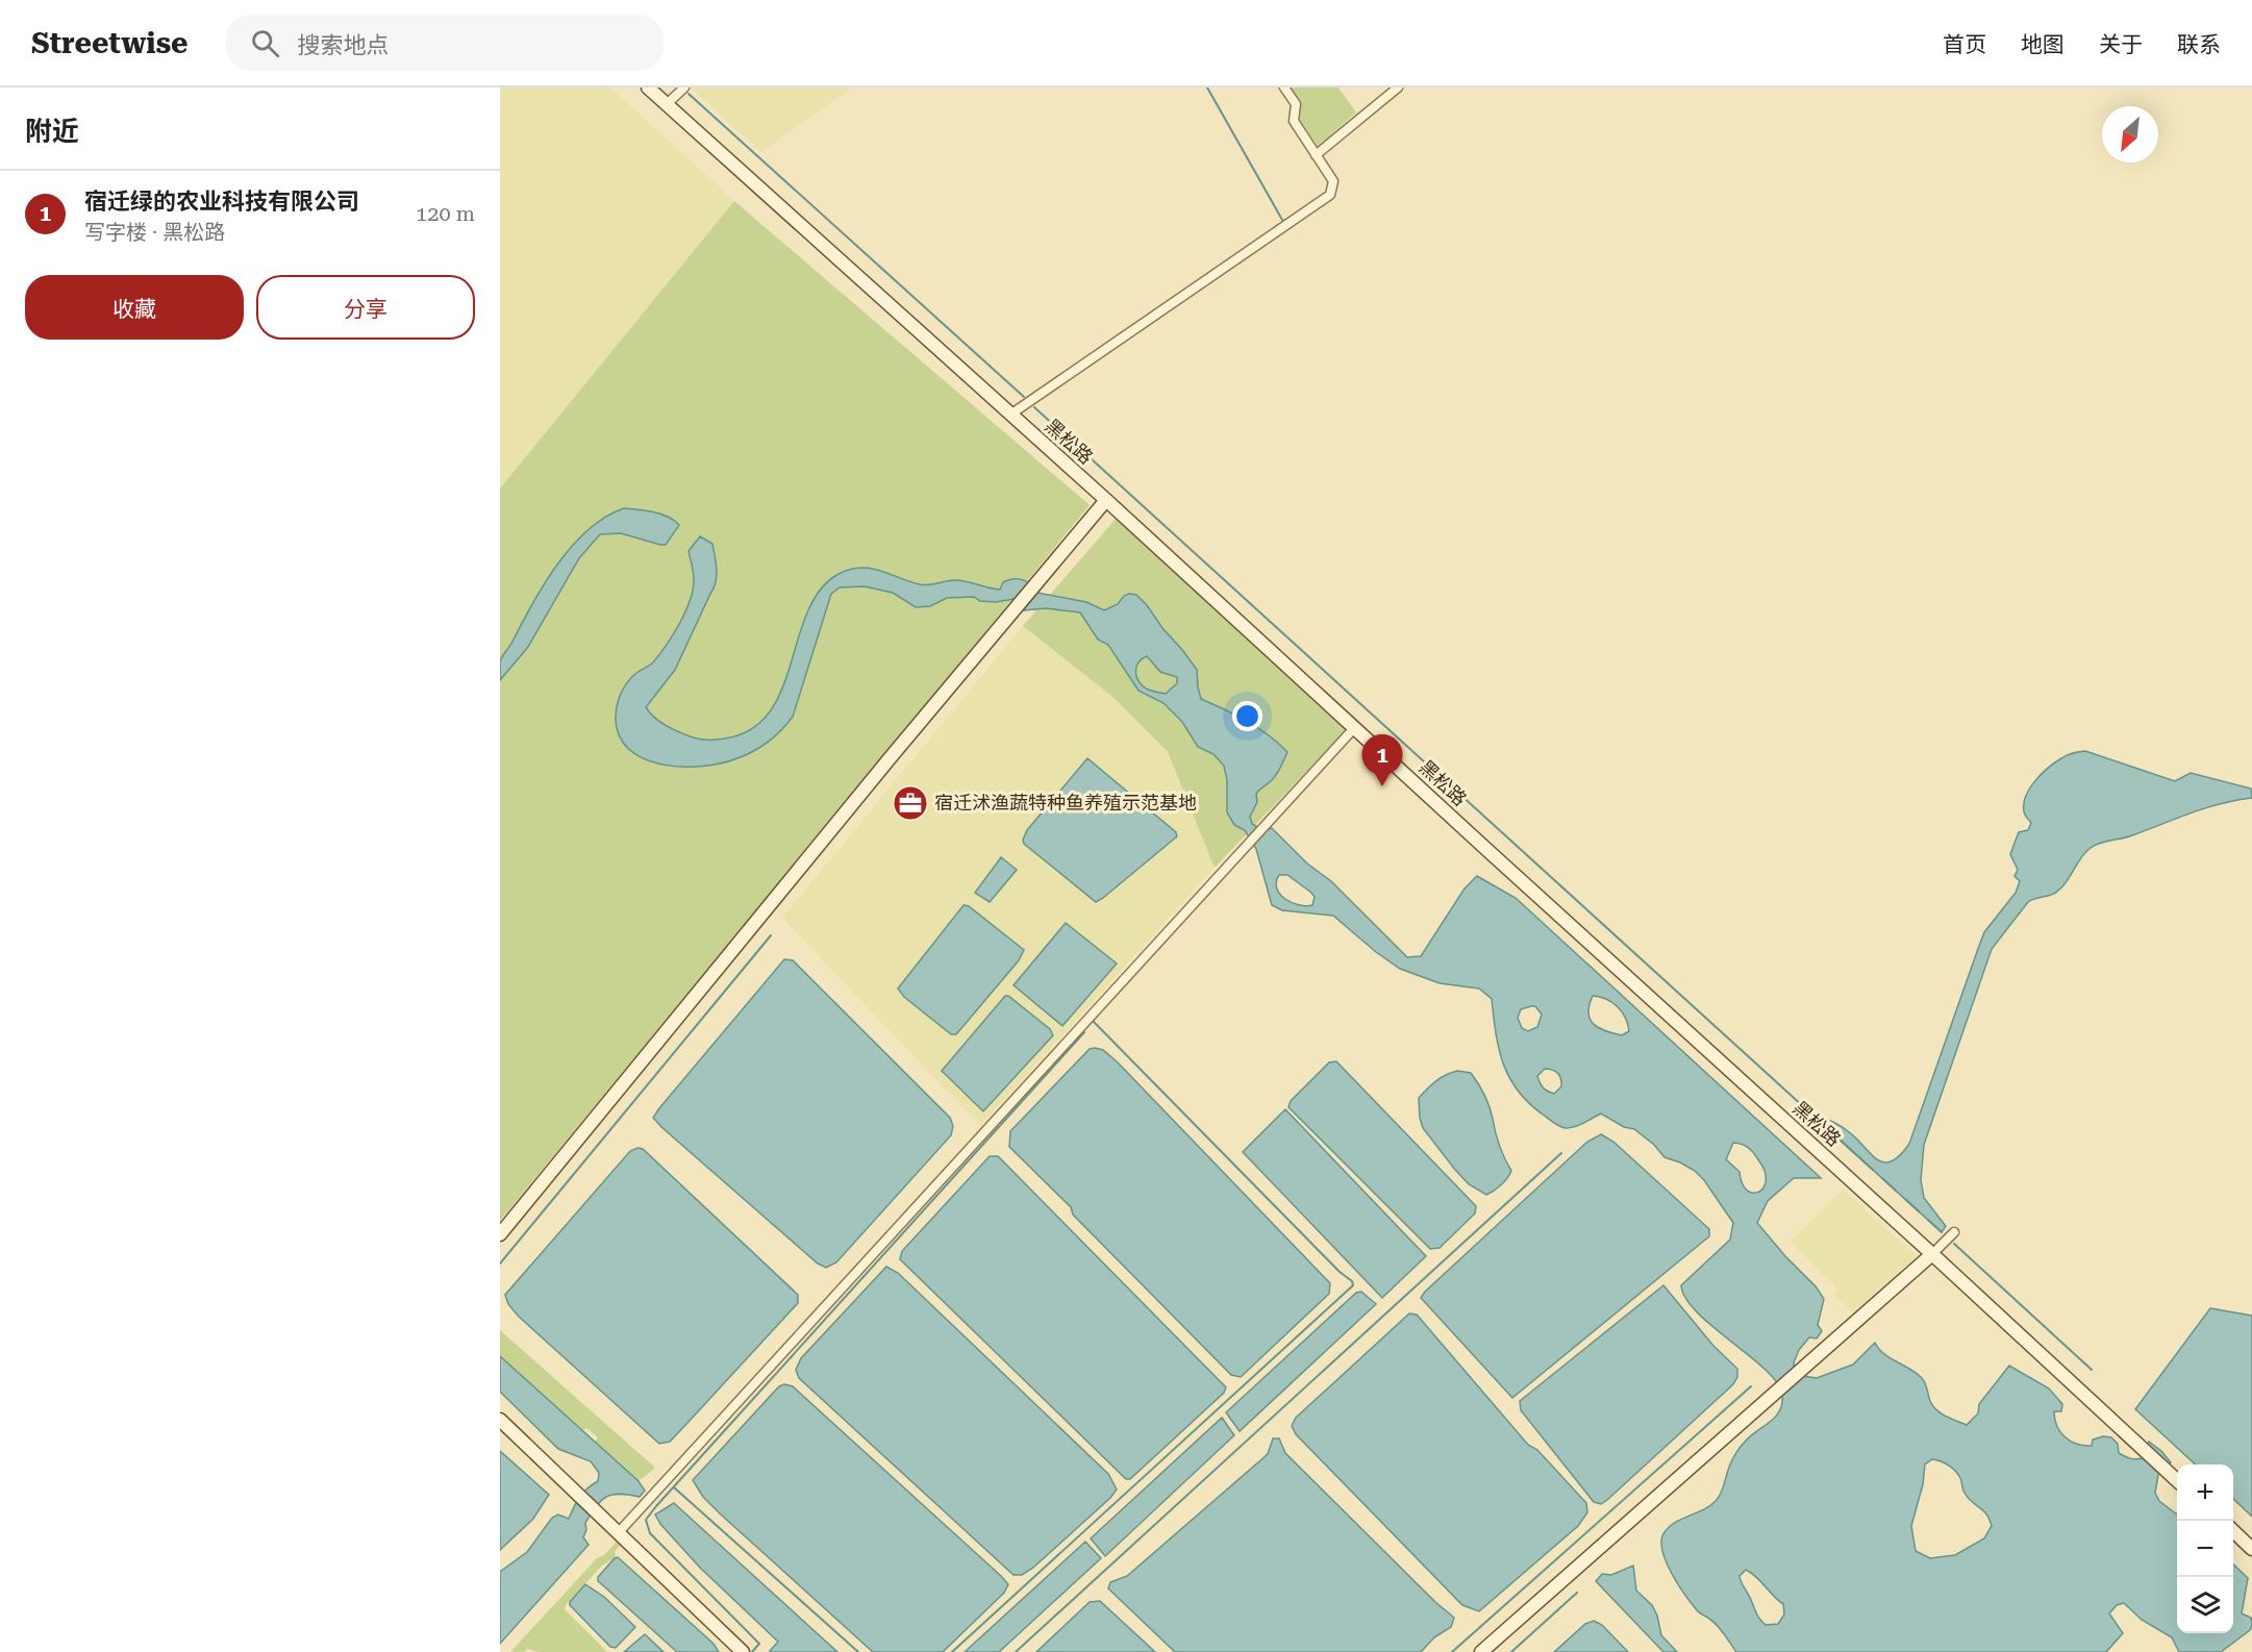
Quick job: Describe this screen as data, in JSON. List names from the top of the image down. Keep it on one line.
{"streets":{"street":["黑松路"]},"places":{"office":["宿迁沭渔蔬特种鱼养殖示范基地"]},"north":"bottom left","page":{"header":"Streetwise","search":"搜索地点","nav":["首页","地图","关于","联系"],"heading":"附近","list":[{"mark":"1","name":"宿迁绿的农业科技有限公司","note":"写字楼 · 黑松路","value":"120 m"}],"buttons":["收藏","分享"],"pins":"1","map_buttons":["+","−"]}}
